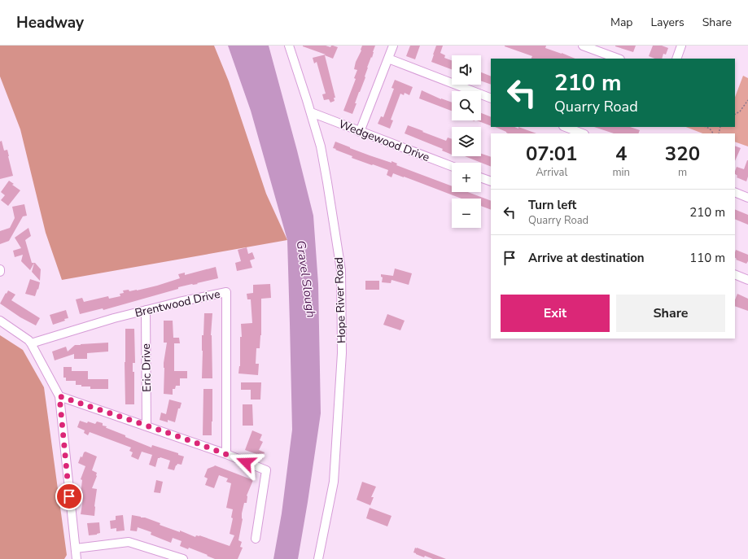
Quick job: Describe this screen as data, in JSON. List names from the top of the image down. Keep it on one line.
{"streets":{"street":["Wedgewood Drive","Hope River Road","Brentwood Drive","Eric Drive"]},"crossings":[["Wedgewood Drive","Hope River Road"],["Brentwood Drive","Eric Drive"]],"water":["Gravel Slough"],"page":{"header":"Headway","nav":["Map","Layers","Share"],"map_buttons":["+","−"],"turn":["210 m","Quarry Road"],"eta":["07:01","Arrival","4","min","320","m"],"list":[{"name":"Turn left","note":"Quarry Road","value":"210 m"},{"name":"Arrive at destination","value":"110 m"}],"buttons":["Exit","Share"]}}
